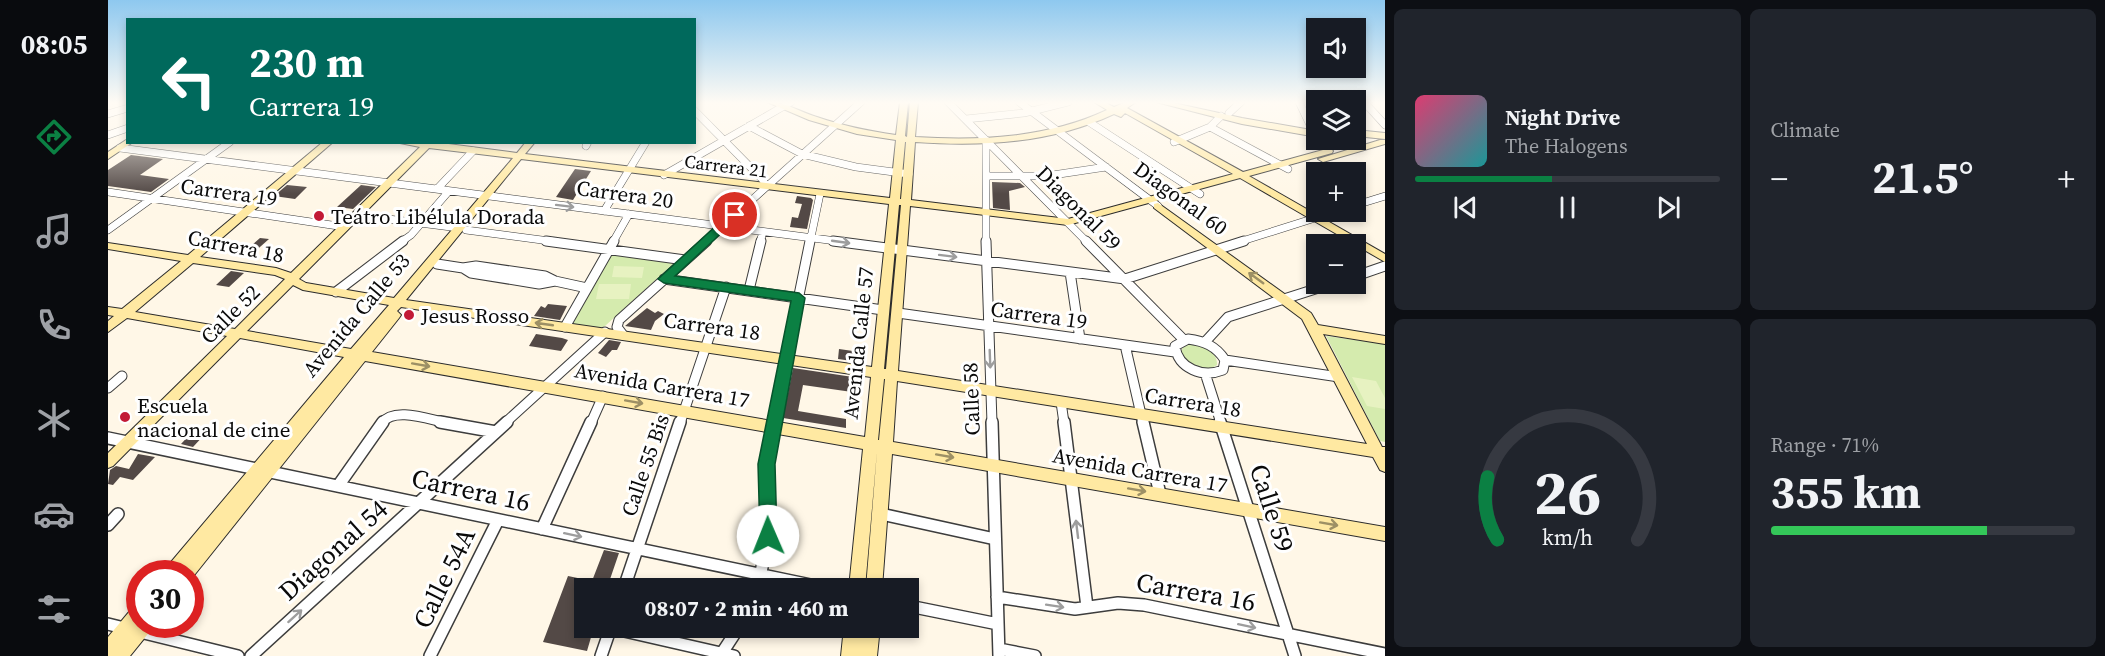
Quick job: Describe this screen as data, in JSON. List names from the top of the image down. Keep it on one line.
{"streets":{"street":["Carrera 21","Carrera 19","Carrera 20","Diagonal 60","Diagonal 59","Carrera 18","Calle 52","Avenida Calle 53","Avenida Calle 57","Avenida Carrera 17","Calle 58","Calle 55 Bis","Carrera 16","Calle 59","Diagonal 54","Calle 54A"]},"crossings":[["Carrera 21","Diagonal 59"],["Carrera 21","Calle 52"],["Carrera 21","Avenida Calle 53"],["Carrera 21","Avenida Calle 57"],["Carrera 21","Calle 58"],["Carrera 19","Calle 52"],["Carrera 19","Avenida Calle 57"],["Carrera 19","Calle 58"],["Carrera 20","Diagonal 59"],["Carrera 20","Calle 52"],["Carrera 20","Avenida Calle 53"],["Carrera 20","Avenida Calle 57"],["Carrera 20","Calle 58"],["Diagonal 60","Carrera 18"],["Diagonal 59","Calle 58"],["Carrera 18","Calle 52"],["Carrera 18","Avenida Calle 53"],["Carrera 18","Avenida Calle 57"],["Carrera 18","Calle 58"],["Carrera 18","Calle 55 Bis"],["Carrera 18","Calle 59"],["Carrera 18","Diagonal 54"],["Calle 52","Avenida Carrera 17"],["Calle 52","Carrera 16"],["Avenida Calle 53","Avenida Carrera 17"],["Avenida Calle 53","Carrera 16"],["Avenida Calle 57","Avenida Carrera 17"],["Avenida Carrera 17","Calle 58"],["Avenida Carrera 17","Calle 55 Bis"],["Avenida Carrera 17","Calle 59"],["Avenida Carrera 17","Diagonal 54"],["Calle 58","Carrera 16"],["Calle 55 Bis","Carrera 16"],["Carrera 16","Calle 59"],["Carrera 16","Diagonal 54"],["Carrera 16","Calle 54A"]],"one_way":["Carrera 16","Diagonal 54"],"places":["Teátro Libélula Dorada","Jesus Rosso","Escuela nacional de cine"],"page":{"tabs":"08:05","tile":["Climate",["Range · 71%","355 km"]],"map_buttons":["+","−"],"turn":["230 m","Carrera 19"],"song":["Night Drive","The Halogens"],"heat":["−","21.5°","+"],"limit":"30","trip":"08:07 · 2 min · 460 m","gauge":["26","km/h"]}}
